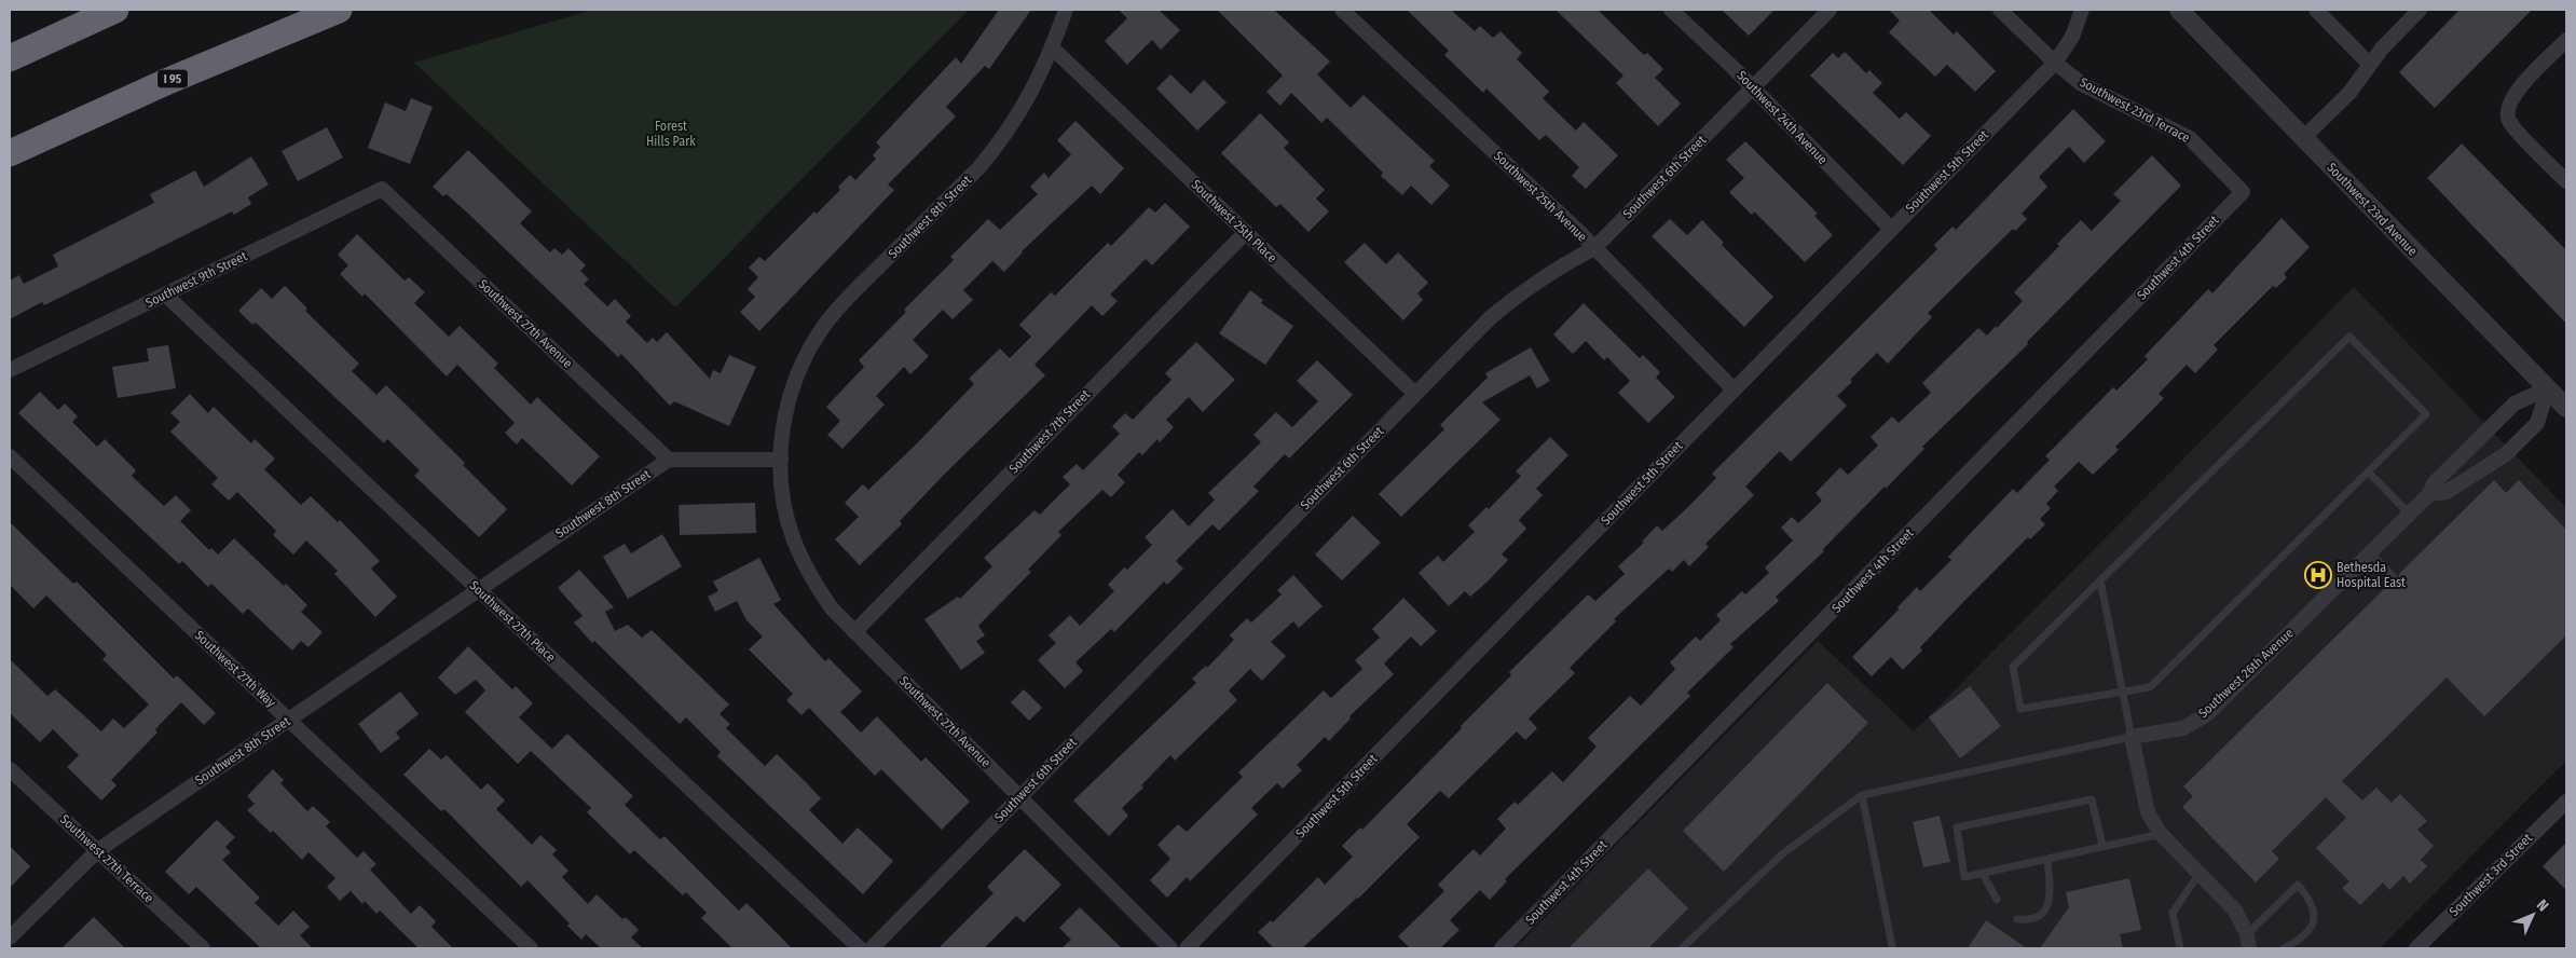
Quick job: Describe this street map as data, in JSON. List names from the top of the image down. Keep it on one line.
{"streets":{"highway":["I 95"],"street":["Southwest 23rd Terrace","Southwest 24th Avenue","Southwest 5th Street","Southwest 6th Street","Southwest 25th Avenue","Southwest 23rd Avenue","Southwest 8th Street","Southwest 25th Place","Southwest 4th Street","Southwest 9th Street","Southwest 27th Avenue","Southwest 7th Street","Southwest 27th Place","Southwest 27th Way","Southwest 26th Avenue","Southwest 27th Terrace","Southwest 3rd Street"]},"crossings":[["Southwest 23rd Terrace","Southwest 5th Street"],["Southwest 23rd Terrace","Southwest 4th Street"],["Southwest 24th Avenue","Southwest 5th Street"],["Southwest 24th Avenue","Southwest 6th Street"],["Southwest 5th Street","Southwest 25th Avenue"],["Southwest 6th Street","Southwest 25th Avenue"],["Southwest 6th Street","Southwest 25th Place"],["Southwest 6th Street","Southwest 27th Avenue"],["Southwest 23rd Avenue","Southwest 26th Avenue"],["Southwest 8th Street","Southwest 25th Place"],["Southwest 8th Street","Southwest 27th Avenue"],["Southwest 8th Street","Southwest 27th Place"],["Southwest 8th Street","Southwest 27th Way"],["Southwest 8th Street","Southwest 27th Terrace"],["Southwest 25th Place","Southwest 7th Street"],["Southwest 9th Street","Southwest 27th Avenue"],["Southwest 9th Street","Southwest 27th Place"],["Southwest 27th Avenue","Southwest 7th Street"]],"parks":["Forest Hills Park"],"places":{"hospital":["Bethesda Hospital East"]},"north":"top right"}
